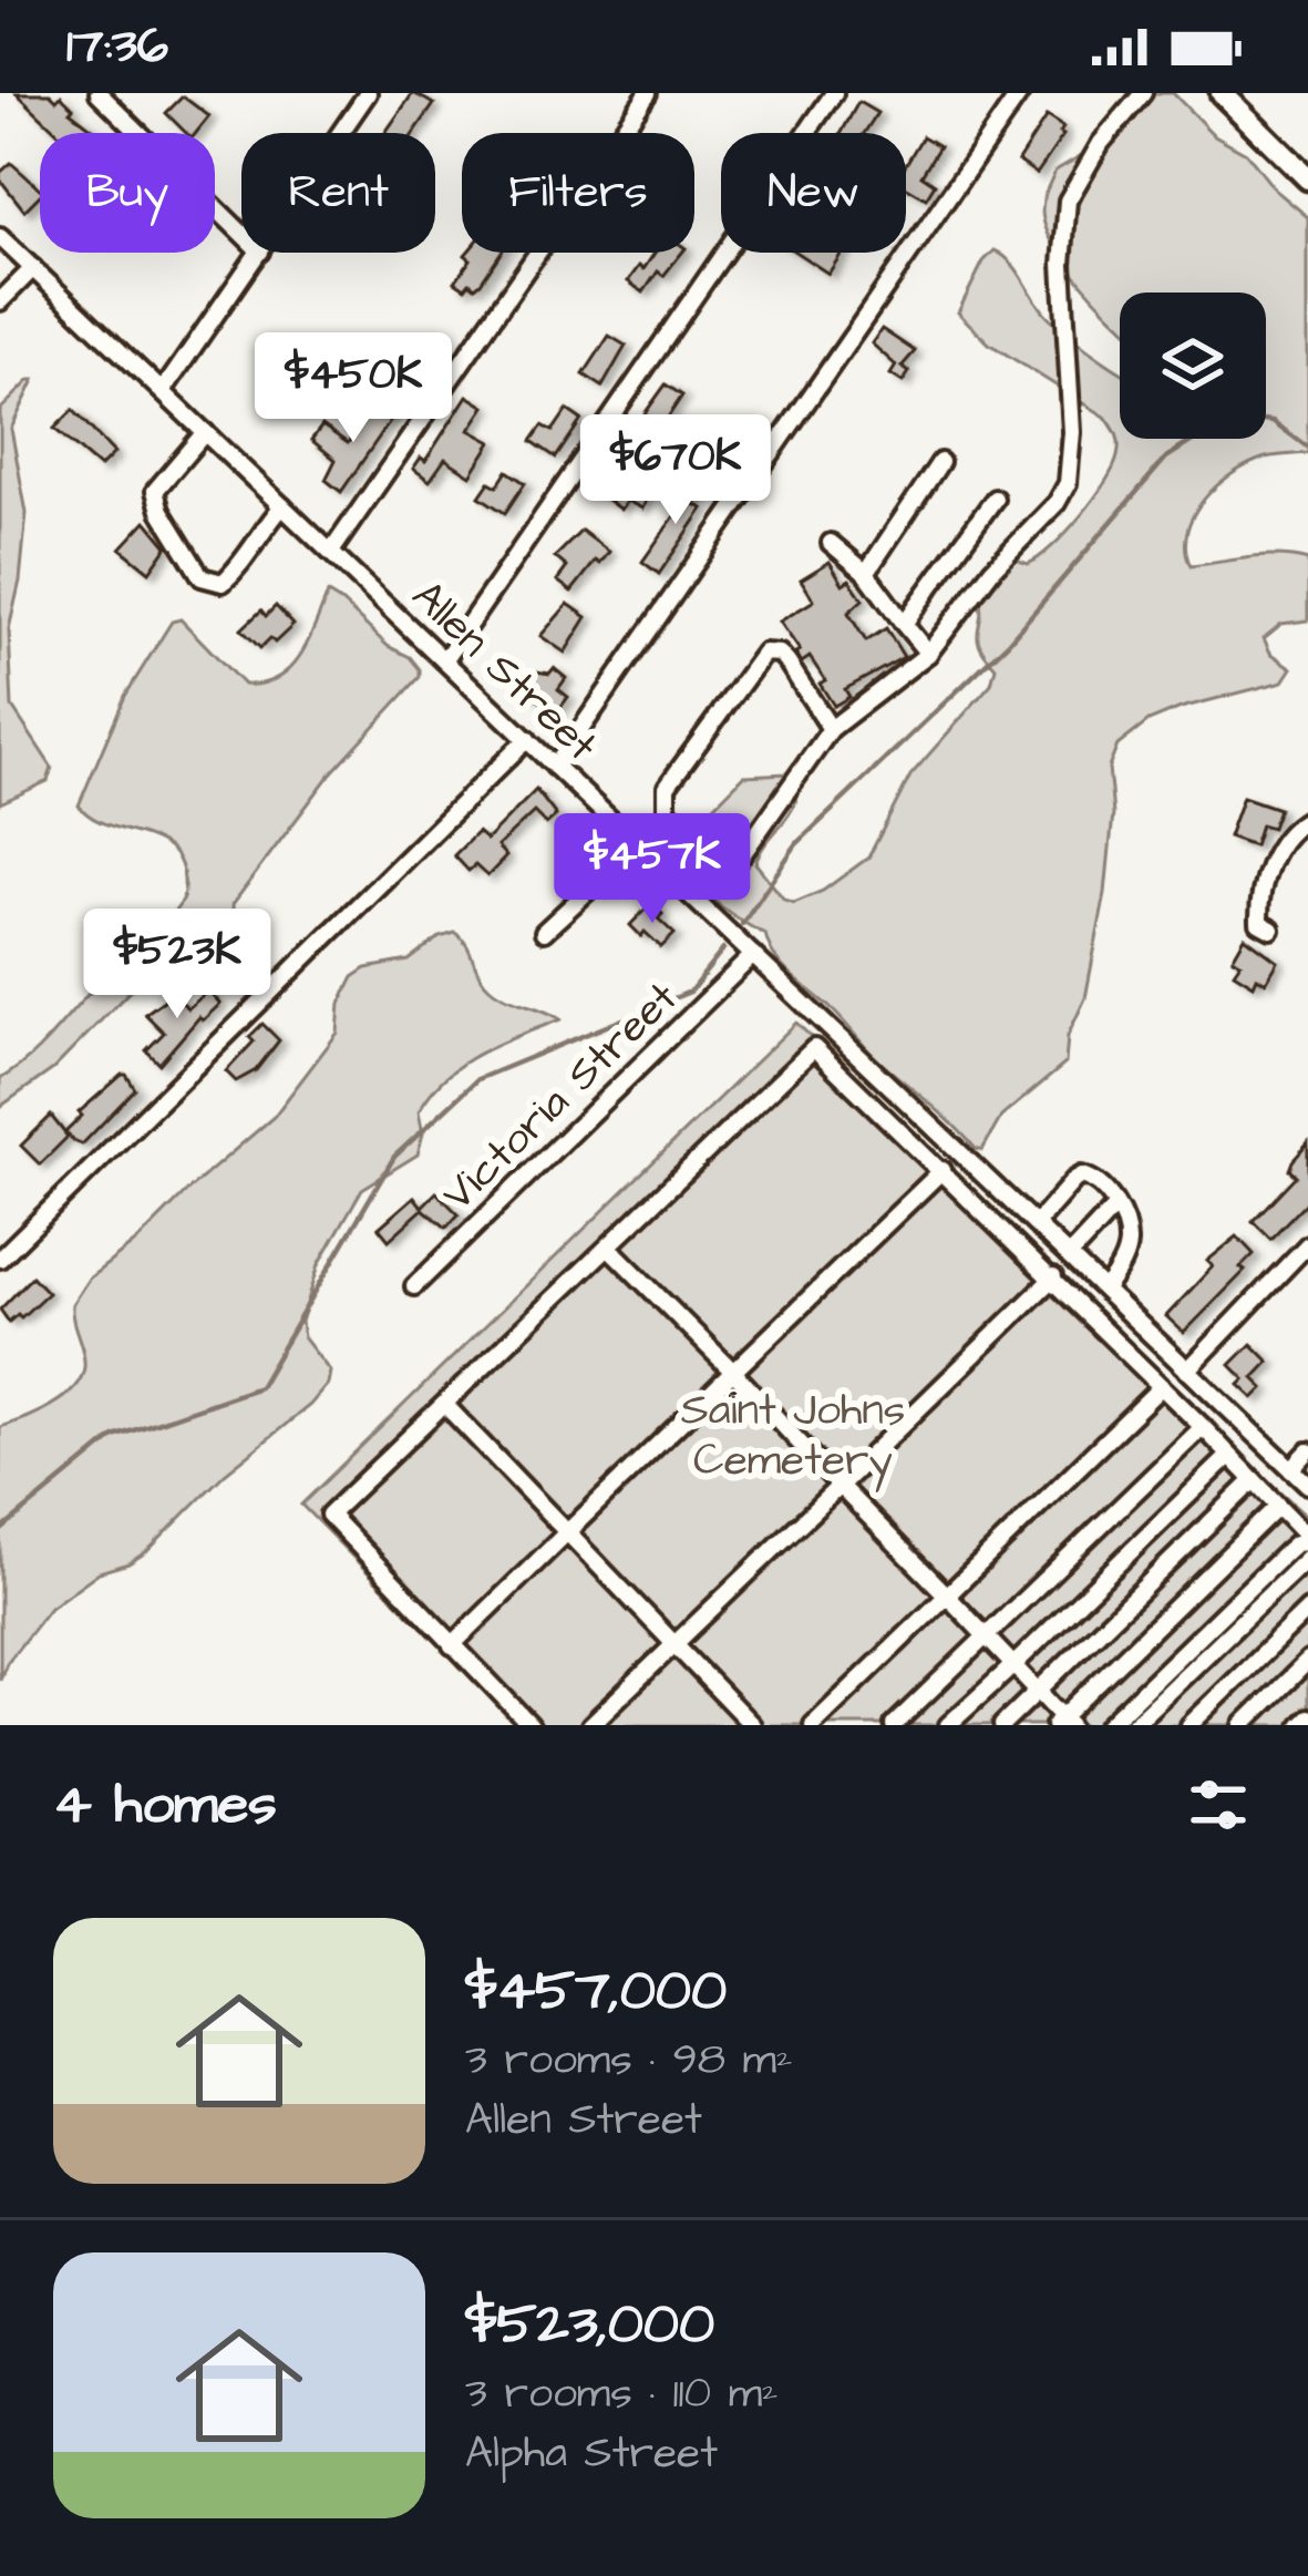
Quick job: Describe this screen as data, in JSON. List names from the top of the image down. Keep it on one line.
{"streets":{"street":["Allen Street","Victoria Street"]},"crossings":[["Allen Street","Victoria Street"]],"parks":["Saint Johns Cemetery"],"page":{"status":"17:36","chip":["Buy","Rent","Filters","New"],"price":["$450K","$670K","$457K","$523K"],"heading":"4 homes","list":[{"name":"$457,000","note":"3 rooms · 98 m² · Allen Street"},{"name":"$523,000","note":"3 rooms · 110 m² · Alpha Street"}]}}
